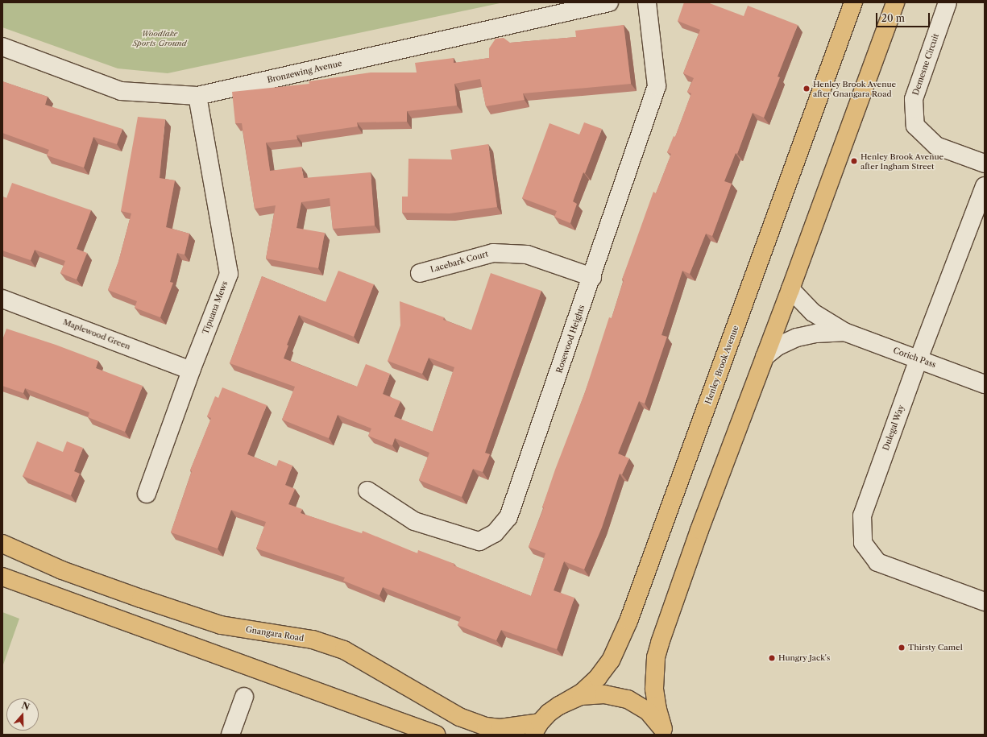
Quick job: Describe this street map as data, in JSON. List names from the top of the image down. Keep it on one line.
{"streets":{"main road":["Henley Brook Avenue","Gnangara Road"],"street":["Demesne Circuit","Bronzewing Avenue","Lacebark Court","Tipuana Mews","Maplewood Green","Rosewood Heights","Corich Pass","Dulegal Way"]},"crossings":[["Bronzewing Avenue","Tipuana Mews"],["Lacebark Court","Rosewood Heights"],["Tipuana Mews","Maplewood Green"],["Corich Pass","Dulegal Way"]],"parks":["Woodlake Sports Ground"],"places":["Henley Brook Avenue after Gnangara Road","Henley Brook Avenue after Ingham Street","Thirsty Camel","Hungry Jack's"],"scale_bar":"20 m","north":"top"}
